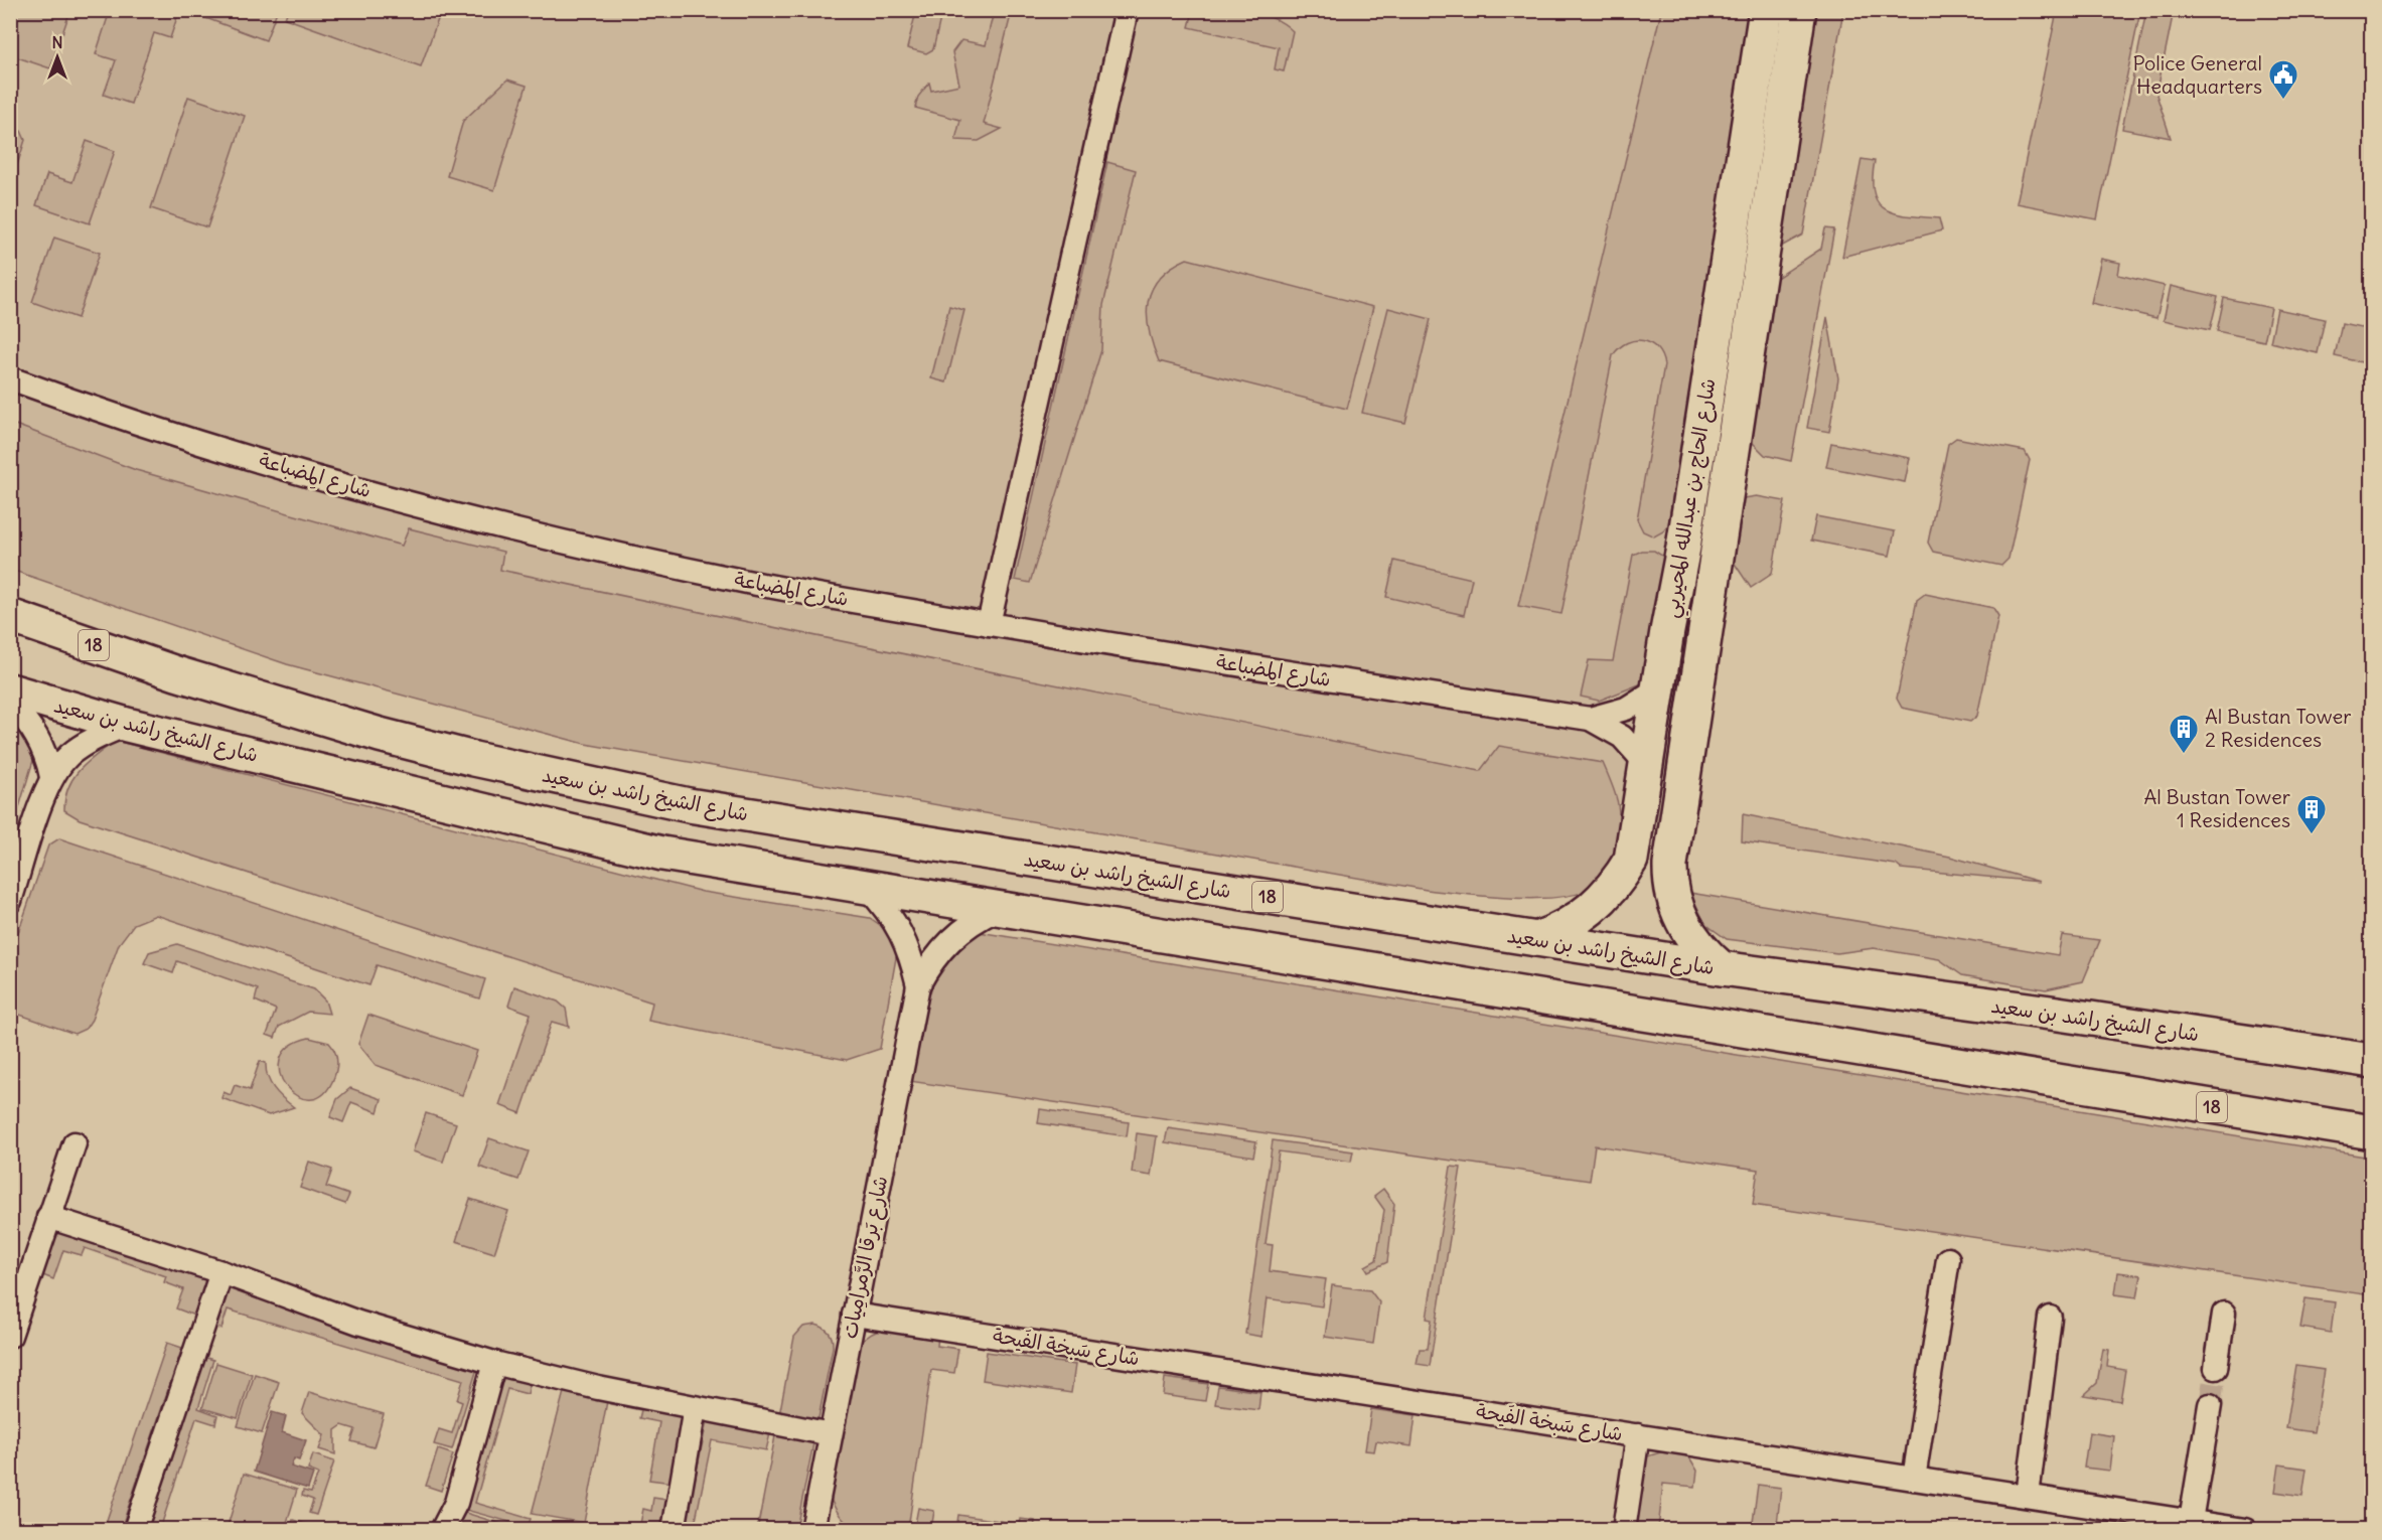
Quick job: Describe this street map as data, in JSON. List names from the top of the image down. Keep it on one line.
{"streets":{"main road":["شارع الحاج بن عبدالله المحيربي","18","شارع الشيخ راشد بن سعيد"],"street":["شارع المِضباعة","شارع بَرقا الرَّمرامِيات","شارع سَبخة الفَيحة"]},"crossings":[["شارع المِضباعة","شارع الحاج بن عبدالله المحيربي"],["شارع الحاج بن عبدالله المحيربي","شارع الشيخ راشد بن سعيد"],["شارع الشيخ راشد بن سعيد","شارع بَرقا الرَّمرامِيات"],["شارع بَرقا الرَّمرامِيات","شارع سَبخة الفَيحة"]],"places":{"public building":["Police General Headquarters"],"building":["Al Bustan Tower 2 Residences","Al Bustan Tower 1 Residences"]},"north":"top"}
